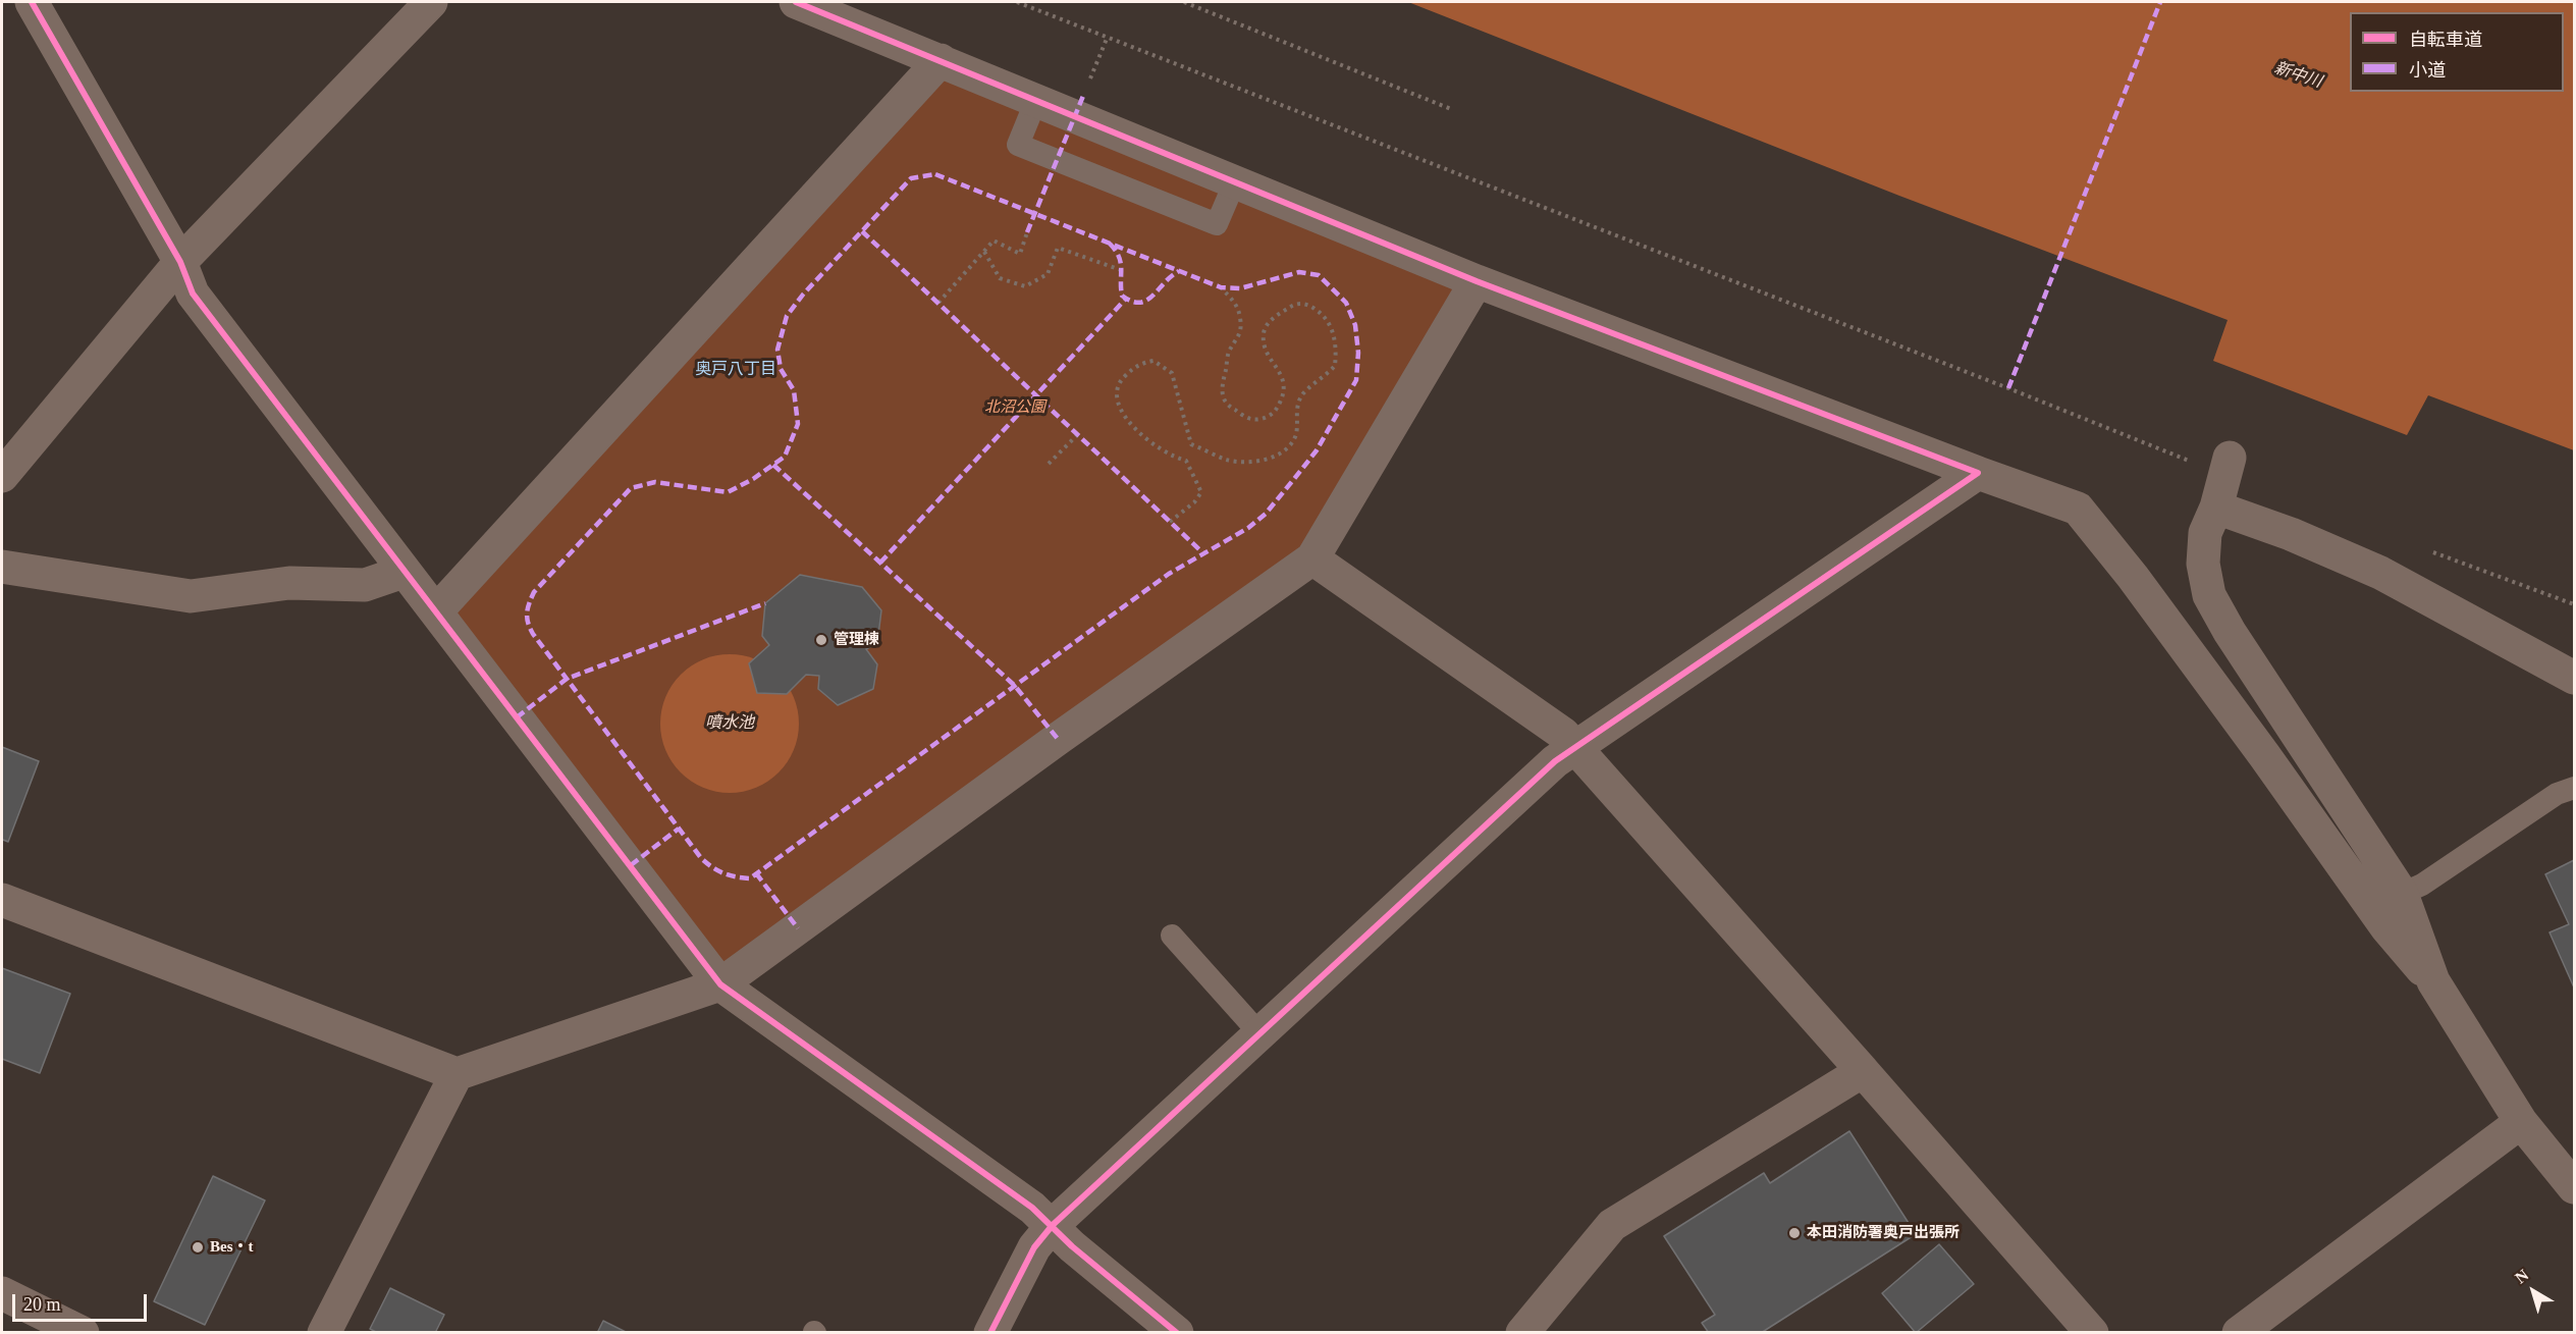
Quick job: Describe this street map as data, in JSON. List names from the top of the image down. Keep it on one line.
{"districts":["奥戸八丁目"],"water":["新中川","噴水池"],"parks":["北沼公園"],"places":["管理棟","本田消防署奥戸出張所","Bes・t"],"legend":["自転車道","小道"],"scale_bar":"20 m","north":"top left"}
